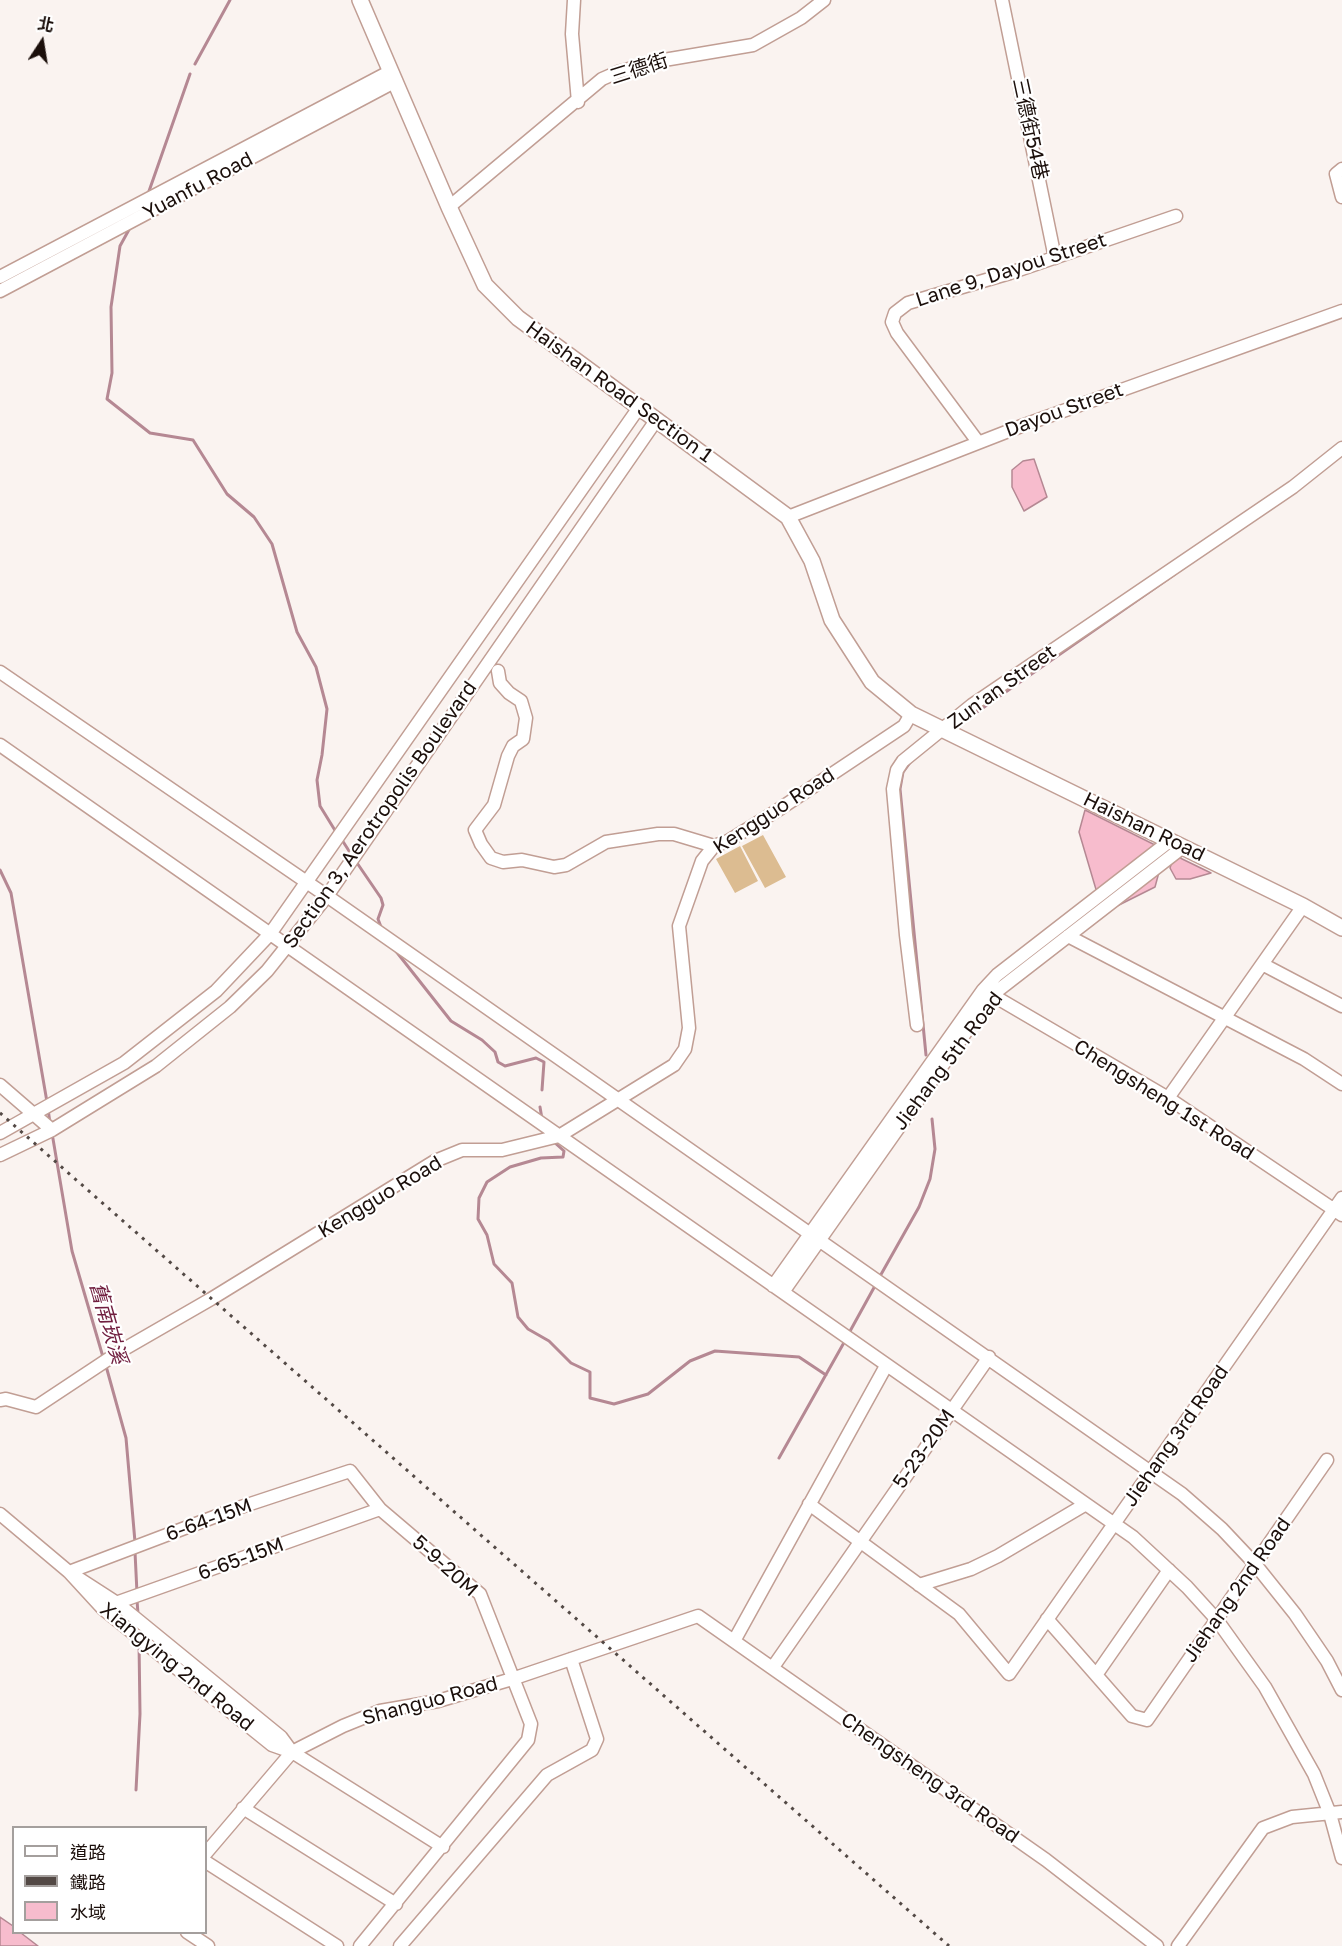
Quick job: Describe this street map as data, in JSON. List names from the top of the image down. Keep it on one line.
{"streets":{"main road":["Haishan Road Section 1","Haishan Road"],"street":["三德街","三德街54巷","Yuanfu Road","Lane 9, Dayou Street","Dayou Street","Zun'an Street","Kengguo Road","Section 3, Aerotropolis Boulevard","Jiehang 5th Road","Chengsheng 1st Road","Jiehang 3rd Road","5-23-20M","6-64-15M","6-65-15M","5-9-20M","Jiehang 2nd Road","Xiangying 2nd Road","Shanguo Road","Chengsheng 3rd Road"]},"crossings":[["三德街","Haishan Road Section 1"],["三德街54巷","Lane 9, Dayou Street"],["Yuanfu Road","Haishan Road Section 1"],["Lane 9, Dayou Street","Dayou Street"],["Haishan Road Section 1","Dayou Street"],["Haishan Road Section 1","Zun'an Street"],["Haishan Road Section 1","Kengguo Road"],["Haishan Road Section 1","Section 3, Aerotropolis Boulevard"],["Haishan Road Section 1","Haishan Road"],["Zun'an Street","Haishan Road"],["Haishan Road","Jiehang 5th Road"],["Jiehang 5th Road","Chengsheng 1st Road"],["Chengsheng 1st Road","Jiehang 3rd Road"],["5-23-20M","Chengsheng 3rd Road"],["6-64-15M","5-9-20M"],["6-64-15M","Xiangying 2nd Road"],["6-65-15M","5-9-20M"],["6-65-15M","Xiangying 2nd Road"],["5-9-20M","Xiangying 2nd Road"],["5-9-20M","Shanguo Road"],["Xiangying 2nd Road","Shanguo Road"],["Shanguo Road","Chengsheng 3rd Road"]],"water":["舊南崁溪"],"legend":["道路","鐵路","水域"],"north":"top"}
